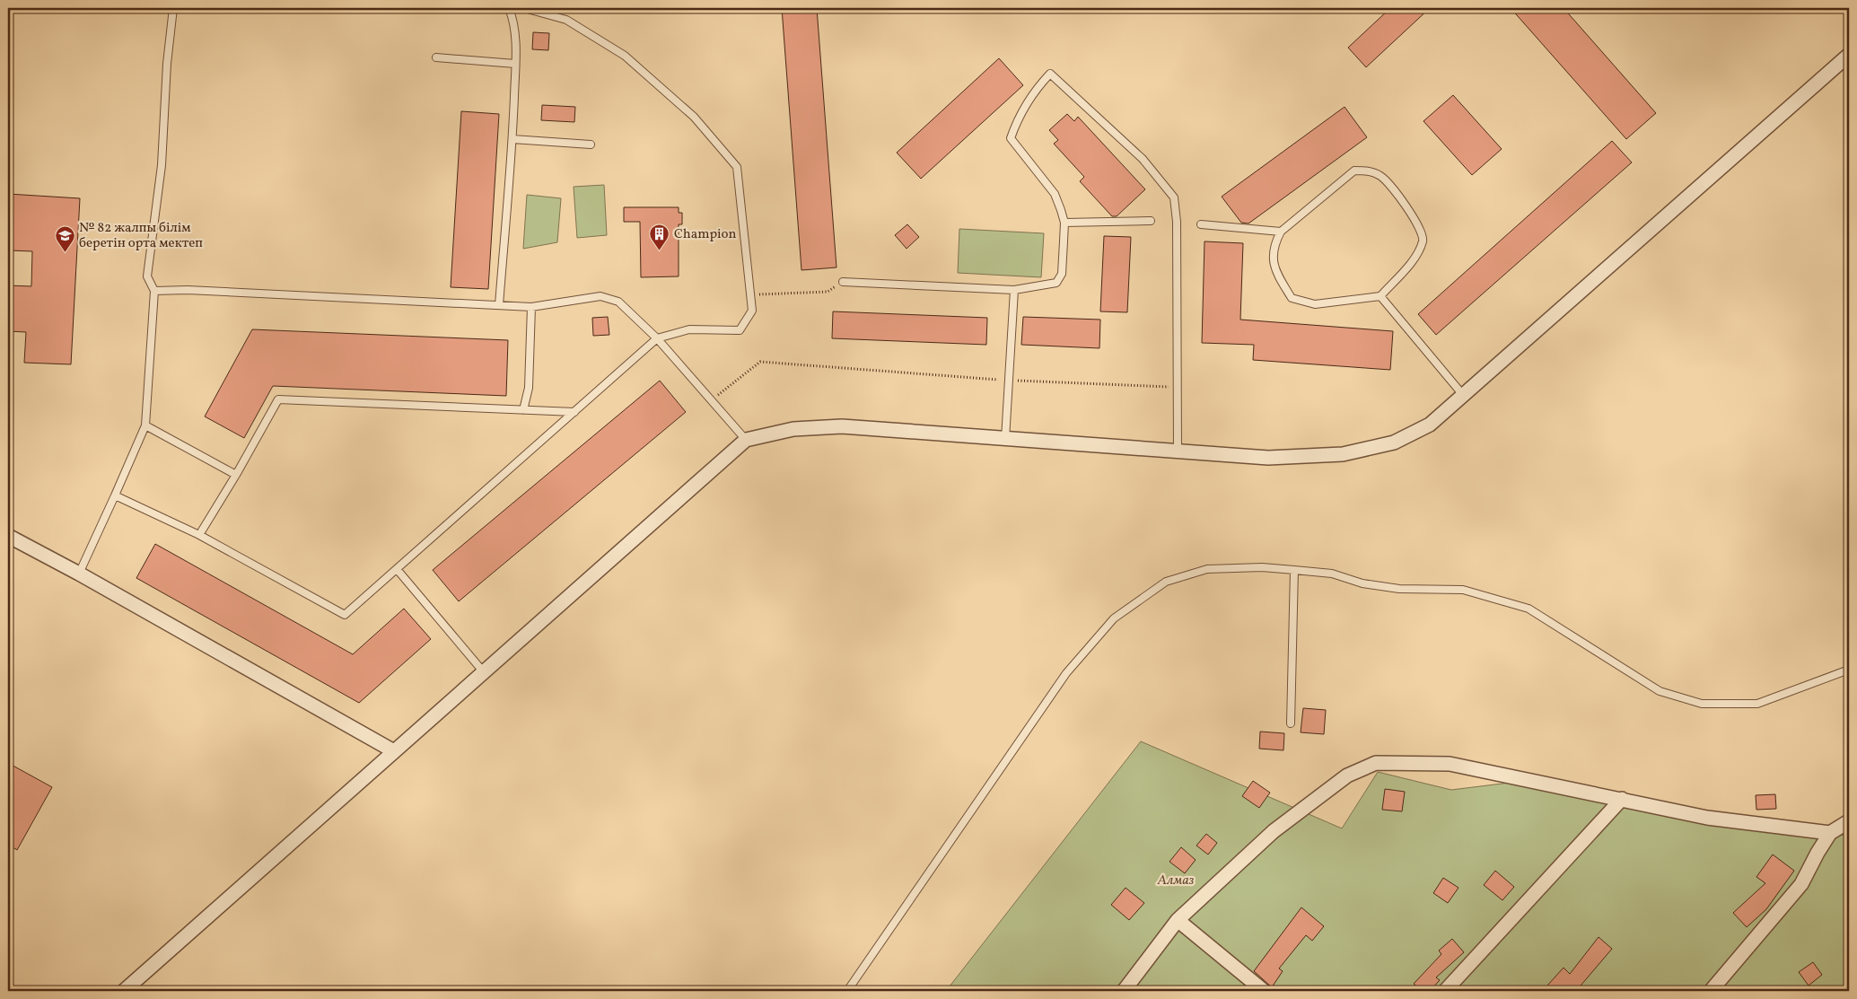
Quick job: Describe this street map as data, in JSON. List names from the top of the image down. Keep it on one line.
{"parks":["Алмаз"],"places":{"building":["Champion"],"school or university":["№ 82 жалпы білім беретін орта мектеп"]}}
